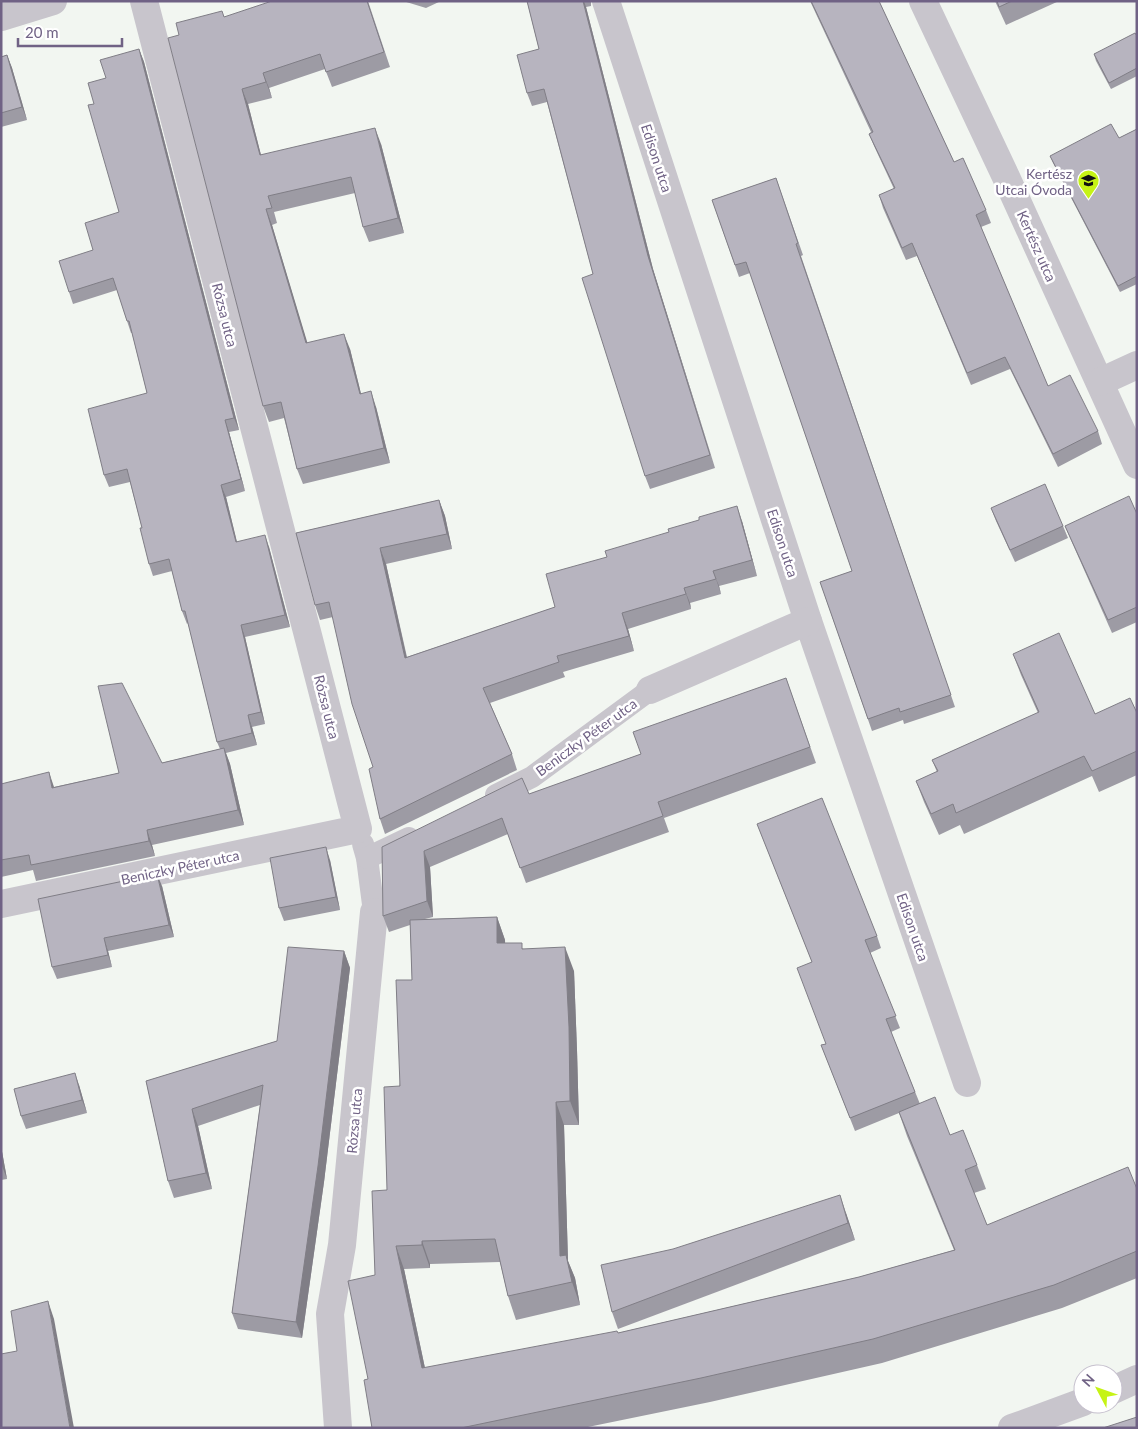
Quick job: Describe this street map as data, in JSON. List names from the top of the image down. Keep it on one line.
{"streets":{"street":["Edison utca","Kertész utca","Rózsa utca","Beniczky Péter utca"]},"crossings":[["Edison utca","Beniczky Péter utca"],["Rózsa utca","Beniczky Péter utca"]],"places":{"school or university":["Kertész Utcai Óvoda"]},"scale_bar":"20 m","north":"top left"}
